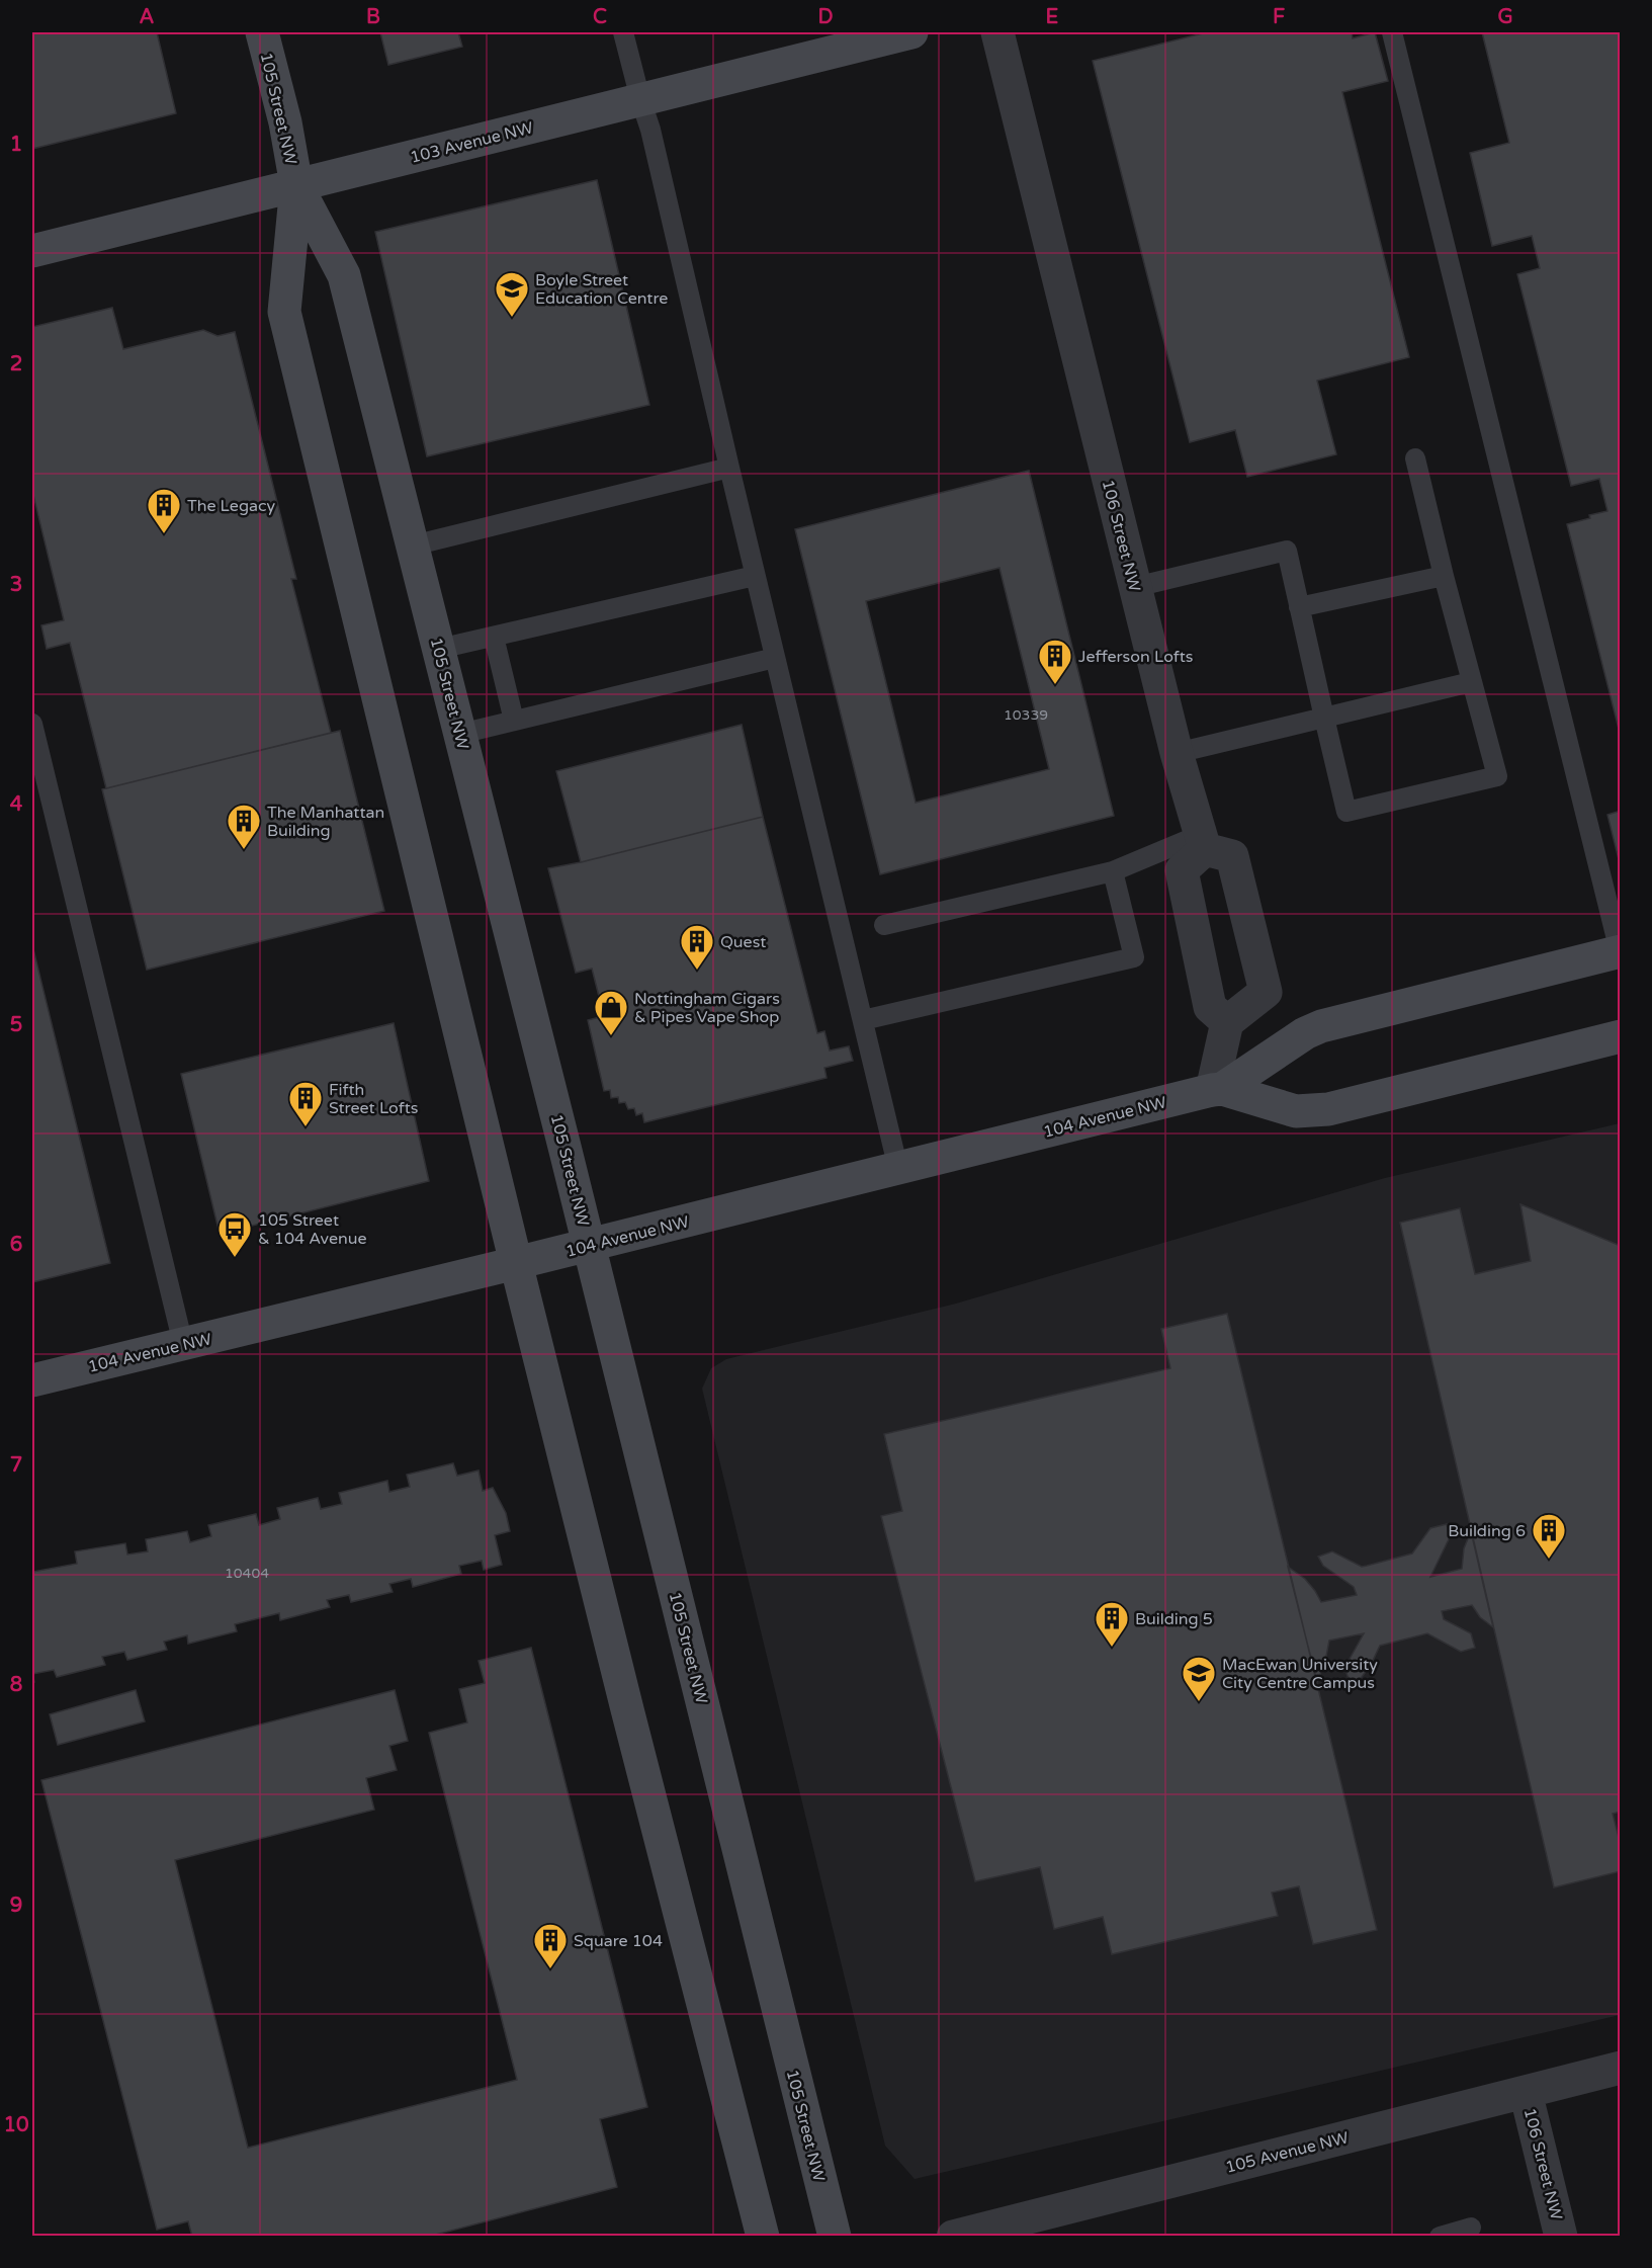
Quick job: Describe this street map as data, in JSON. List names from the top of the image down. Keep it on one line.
{"streets":{"street":["105 Street NW","103 Avenue NW","106 Street NW","104 Avenue NW","105 Avenue NW"]},"crossings":[["105 Street NW","103 Avenue NW"],["105 Street NW","104 Avenue NW"],["106 Street NW","105 Avenue NW"]],"places":{"school or university":["Boyle Street Education Centre","MacEwan University City Centre Campus"],"building":["The Legacy","Jefferson Lofts","The Manhattan Building","Quest","Fifth Street Lofts","Building 6","Building 5","Square 104"],"shop":["Nottingham Cigars & Pipes Vape Shop"],"bus stop":["105 Street & 104 Avenue"]},"house_numbers":["10339","10404"],"grid":{"columns":["A","B","C","D","E","F","G"],"rows":["1","2","3","4","5","6","7","8","9","10"]}}
